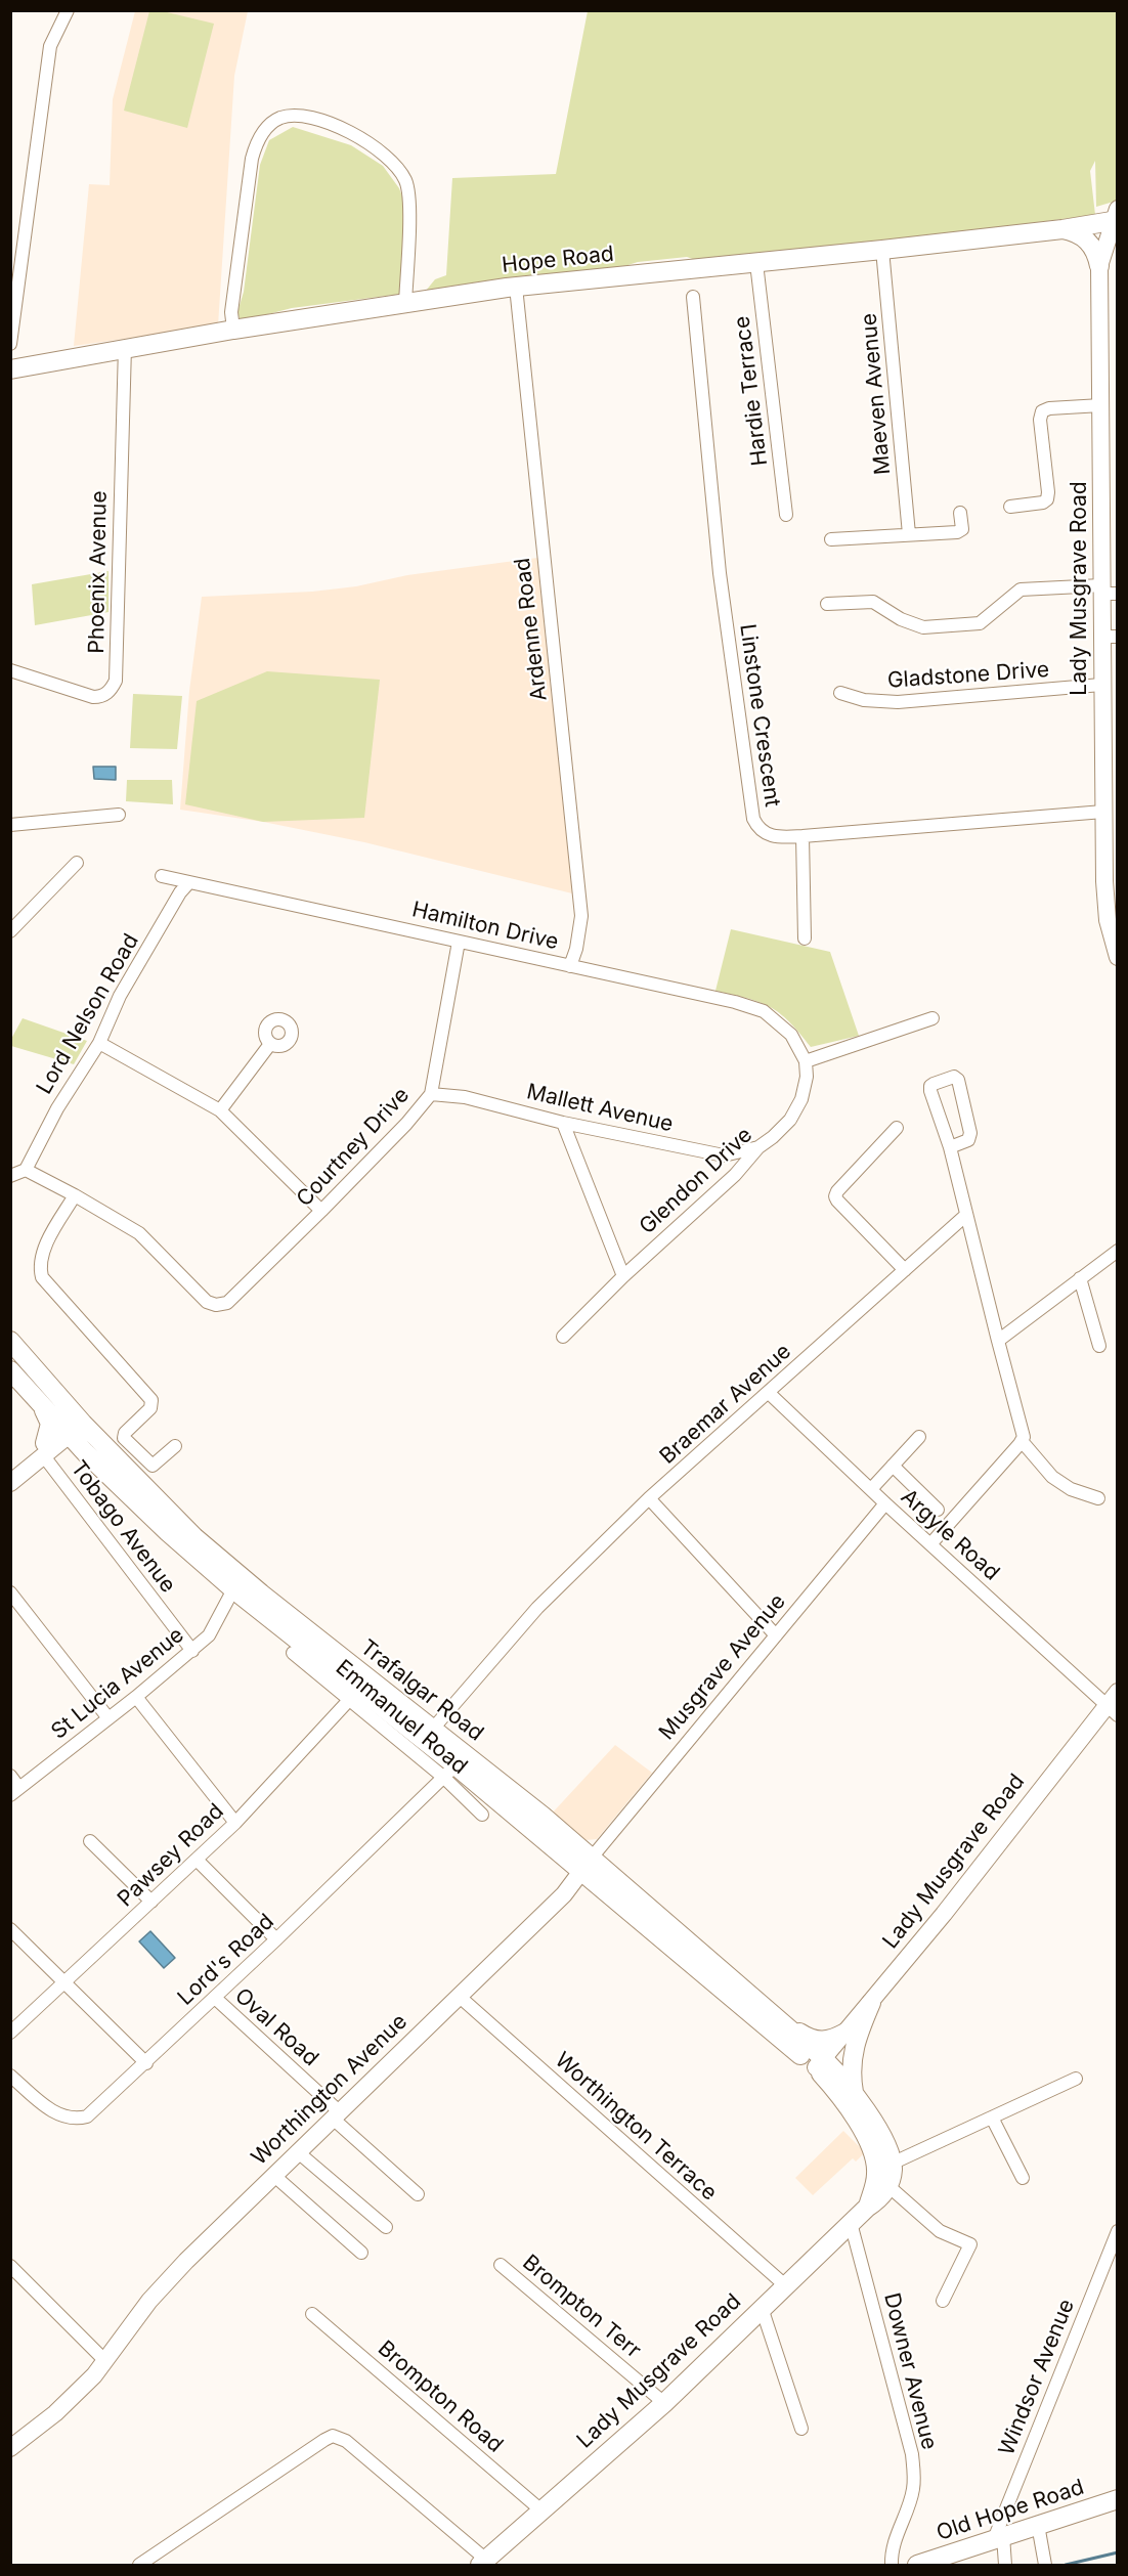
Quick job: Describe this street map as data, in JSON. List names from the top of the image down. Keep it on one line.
{"streets":{"main road":["Hope Road","Lady Musgrave Road","Trafalgar Road","Worthington Avenue","Old Hope Road"],"street":["Hardie Terrace","Maeven Avenue","Phoenix Avenue","Ardenne Road","Gladstone Drive","Linstone Crescent","Hamilton Drive","Lord Nelson Road","Mallett Avenue","Courtney Drive","Glendon Drive","Braemar Avenue","Tobago Avenue","Argyle Road","Musgrave Avenue","St Lucia Avenue","Emmanuel Road","Pawsey Road","Lord's Road","Oval Road","Worthington Terrace","Brompton Terr","Downer Avenue","Windsor Avenue","Brompton Road"]},"crossings":[["Hope Road","Hardie Terrace"],["Hope Road","Maeven Avenue"],["Hope Road","Phoenix Avenue"],["Hope Road","Lady Musgrave Road"],["Hope Road","Ardenne Road"],["Lady Musgrave Road","Gladstone Drive"],["Lady Musgrave Road","Linstone Crescent"],["Lady Musgrave Road","Argyle Road"],["Lady Musgrave Road","Trafalgar Road"],["Lady Musgrave Road","Worthington Terrace"],["Lady Musgrave Road","Brompton Terr"],["Lady Musgrave Road","Downer Avenue"],["Lady Musgrave Road","Brompton Road"],["Ardenne Road","Hamilton Drive"],["Hamilton Drive","Lord Nelson Road"],["Hamilton Drive","Courtney Drive"],["Hamilton Drive","Glendon Drive"],["Mallett Avenue","Courtney Drive"],["Mallett Avenue","Glendon Drive"],["Braemar Avenue","Argyle Road"],["Braemar Avenue","Trafalgar Road"],["Tobago Avenue","St Lucia Avenue"],["Argyle Road","Musgrave Avenue"],["Musgrave Avenue","Trafalgar Road"],["Musgrave Avenue","Worthington Avenue"],["St Lucia Avenue","Trafalgar Road"],["Trafalgar Road","Emmanuel Road"],["Trafalgar Road","Lord's Road"],["Trafalgar Road","Worthington Avenue"],["Emmanuel Road","Pawsey Road"],["Emmanuel Road","Lord's Road"],["Lord's Road","Oval Road"],["Oval Road","Worthington Avenue"],["Worthington Avenue","Worthington Terrace"],["Windsor Avenue","Old Hope Road"]]}
